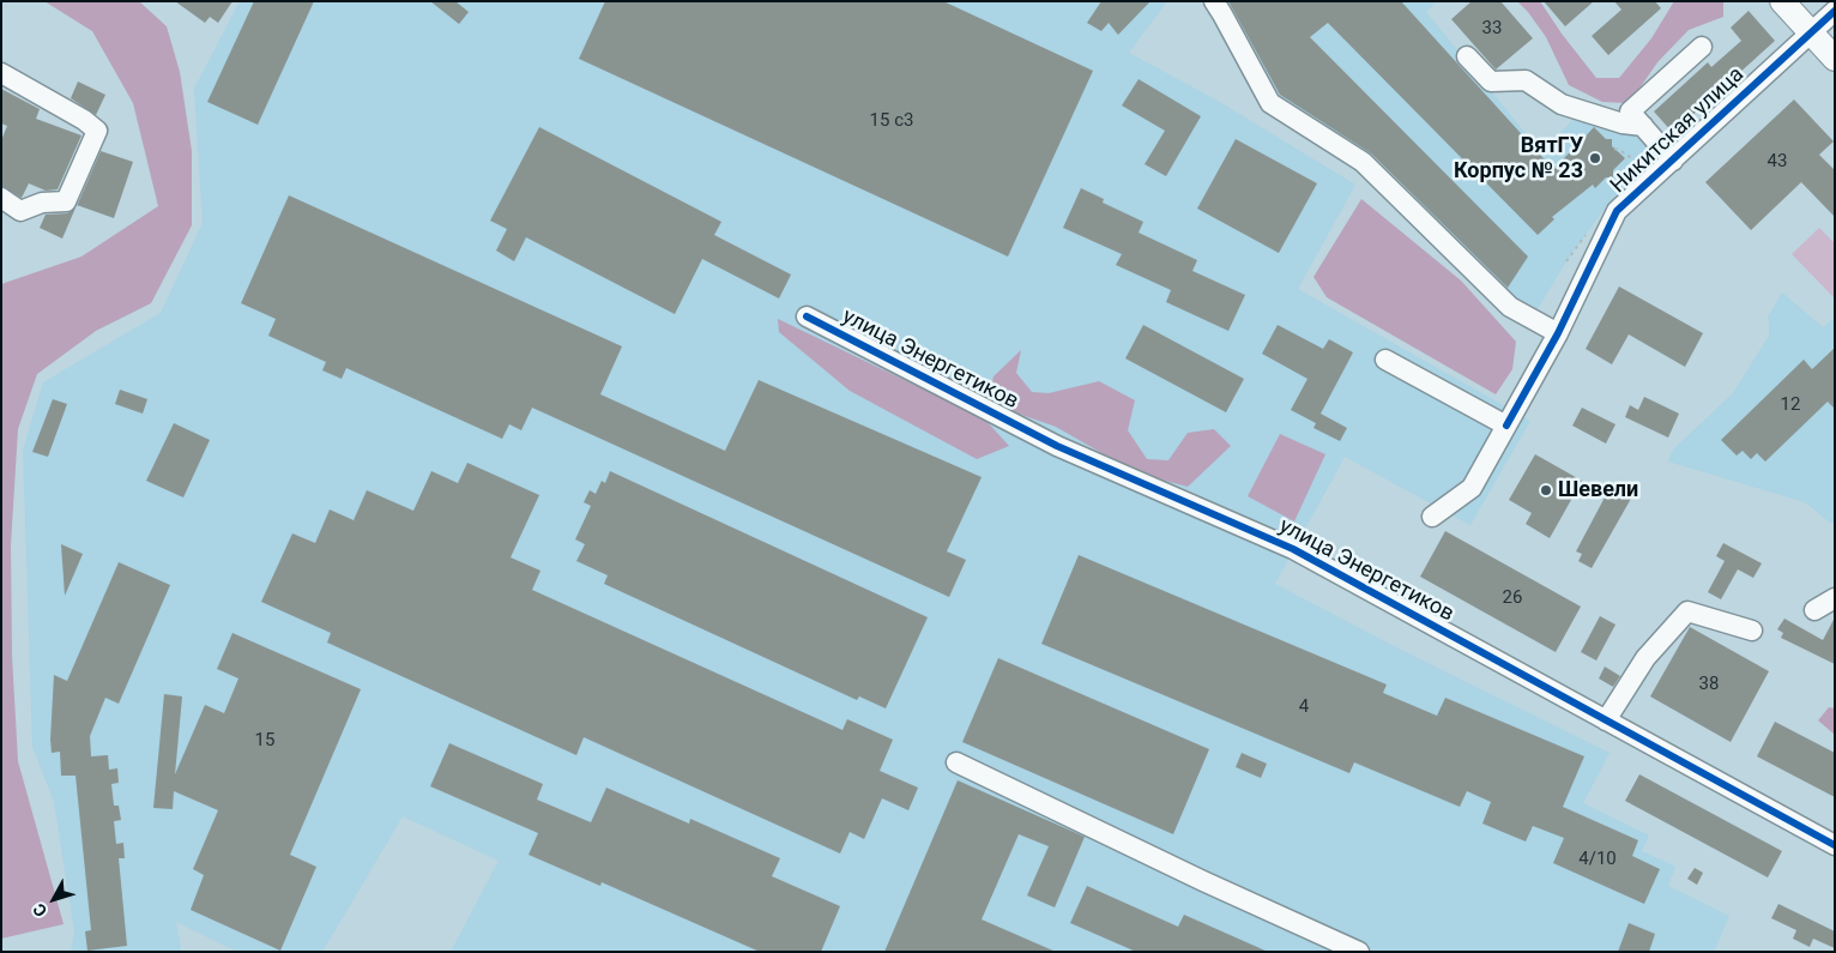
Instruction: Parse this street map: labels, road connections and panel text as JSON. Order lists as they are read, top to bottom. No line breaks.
{"streets":{"street":["Никитская улица","улица Энергетиков"]},"places":["ВятГУ Корпус № 23","Шевели"],"house_numbers":["33","15 с3","43","12","26","38","4","15","4/10"],"north":"bottom left"}
